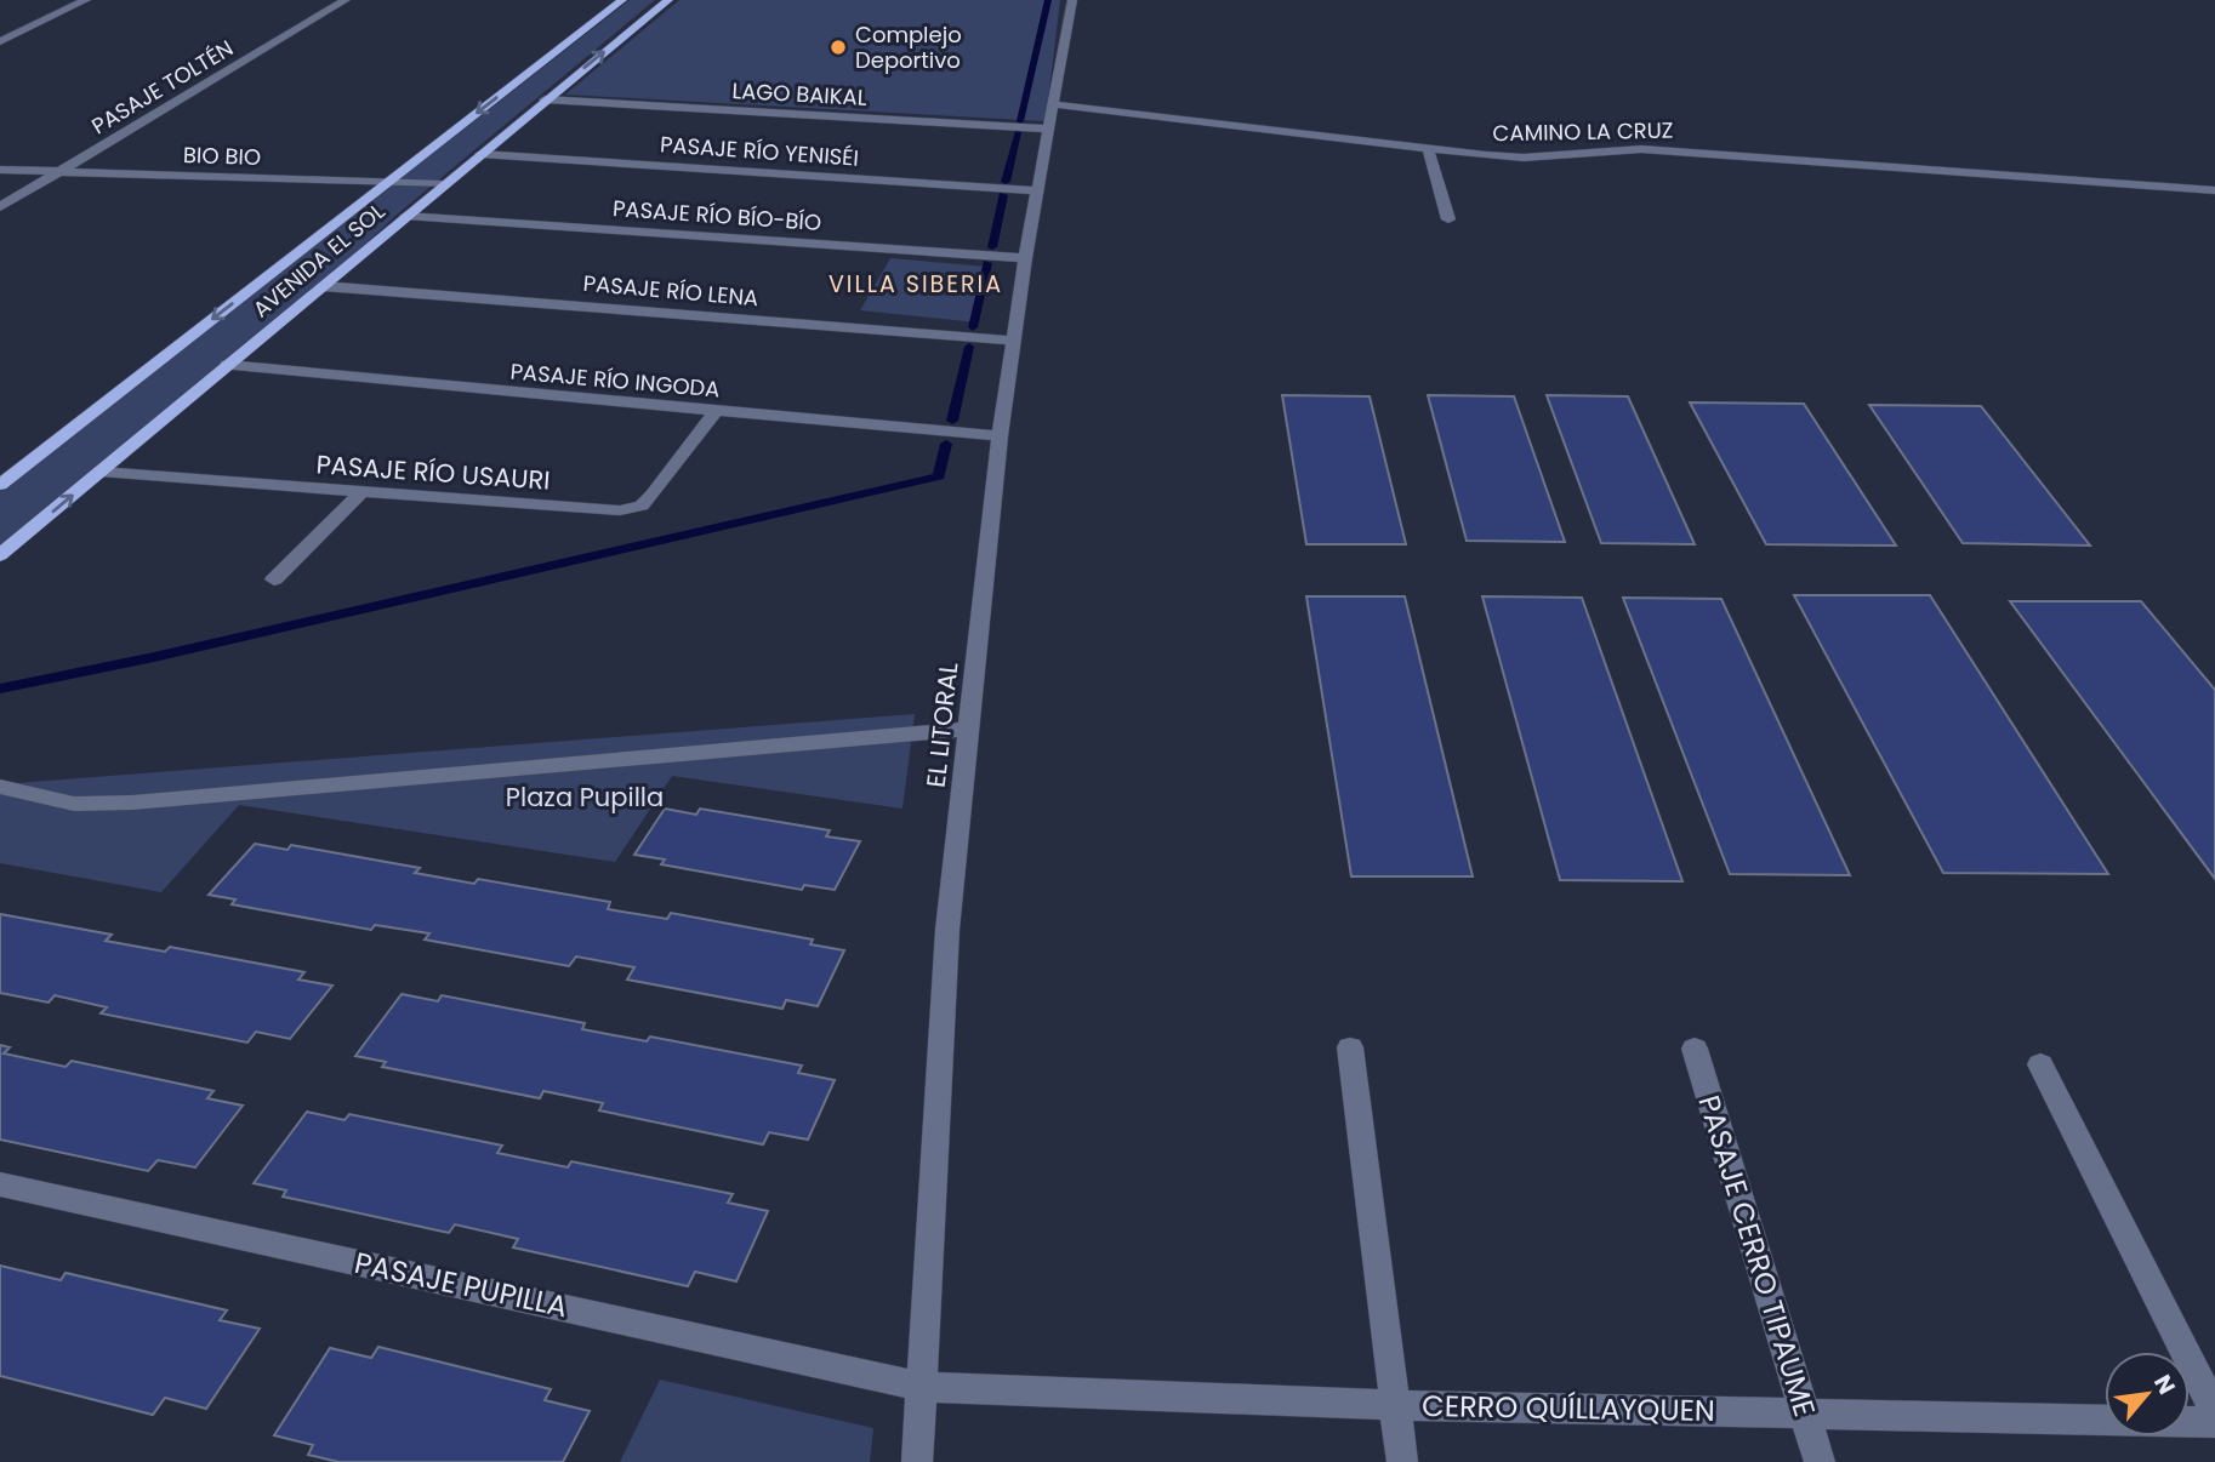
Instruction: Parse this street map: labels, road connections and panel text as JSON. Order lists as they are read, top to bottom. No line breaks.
{"streets":{"main road":["AVENIDA EL SOL"],"street":["PASAJE TOLTÉN","LAGO BAIKAL","CAMINO LA CRUZ","PASAJE RÍO YENISÉI","BIO BIO","PASAJE RÍO BÍO-BÍO","PASAJE RÍO LENA","PASAJE RÍO INGODA","PASAJE RÍO USAURI","EL LITORAL","PASAJE CERRO TIPAUME","PASAJE PUPILLA","CERRO QUÍLLAYQUEN"]},"crossings":[["PASAJE TOLTÉN","BIO BIO"],["LAGO BAIKAL","AVENIDA EL SOL"],["LAGO BAIKAL","EL LITORAL"],["CAMINO LA CRUZ","EL LITORAL"],["PASAJE RÍO YENISÉI","AVENIDA EL SOL"],["PASAJE RÍO YENISÉI","EL LITORAL"],["BIO BIO","AVENIDA EL SOL"],["PASAJE RÍO BÍO-BÍO","AVENIDA EL SOL"],["PASAJE RÍO BÍO-BÍO","EL LITORAL"],["AVENIDA EL SOL","PASAJE RÍO LENA"],["AVENIDA EL SOL","PASAJE RÍO INGODA"],["AVENIDA EL SOL","PASAJE RÍO USAURI"],["PASAJE RÍO LENA","EL LITORAL"],["PASAJE RÍO INGODA","PASAJE RÍO USAURI"],["PASAJE RÍO INGODA","EL LITORAL"],["EL LITORAL","PASAJE PUPILLA"],["EL LITORAL","CERRO QUÍLLAYQUEN"],["PASAJE CERRO TIPAUME","CERRO QUÍLLAYQUEN"],["PASAJE PUPILLA","CERRO QUÍLLAYQUEN"]],"districts":["VILLA SIBERIA"],"parks":["Plaza Pupilla"],"places":["Complejo Deportivo"],"north":"top right"}
